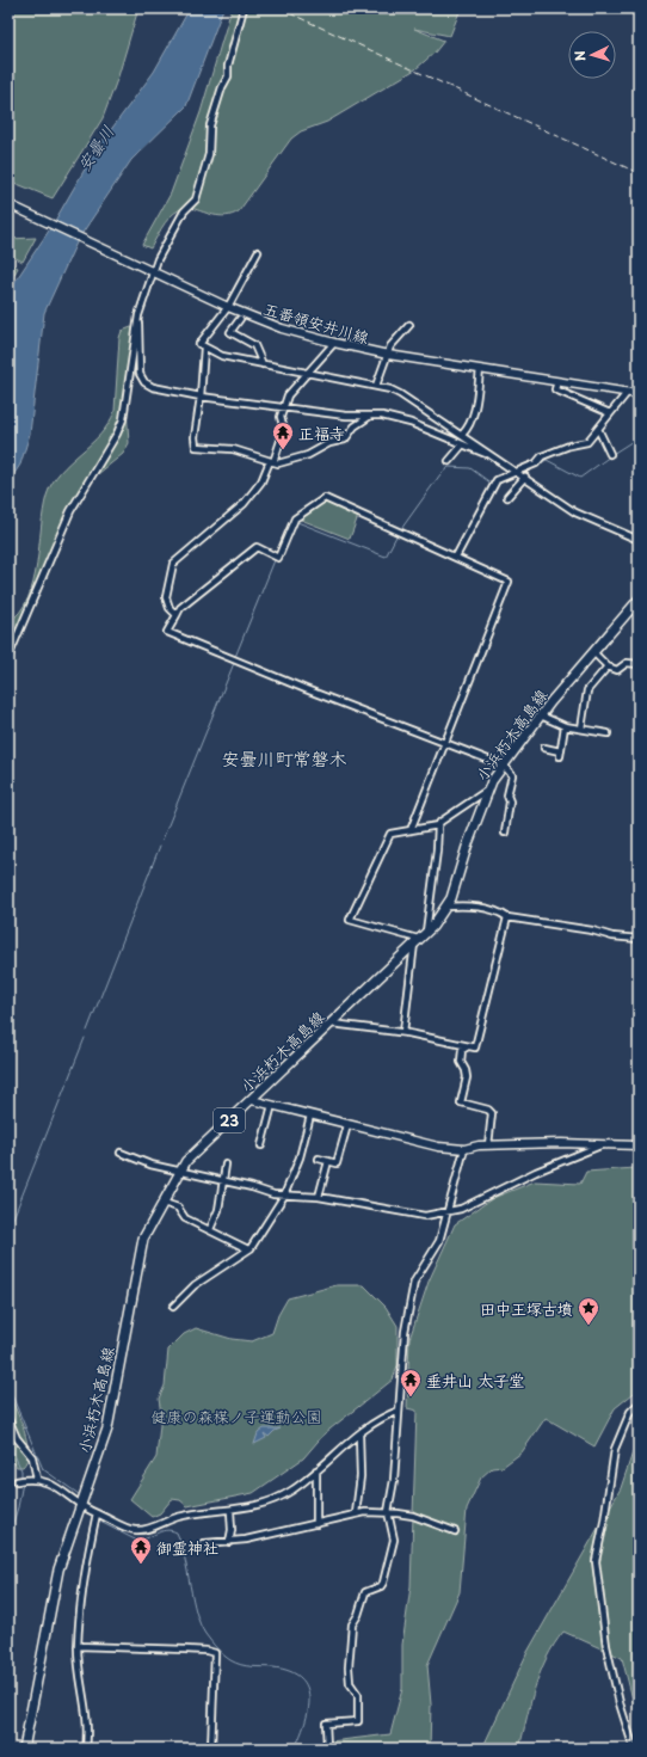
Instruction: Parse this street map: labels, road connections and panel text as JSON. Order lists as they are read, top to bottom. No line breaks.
{"streets":{"main road":["五番領安井川線","小浜朽木高島線","23"]},"districts":["安曇川町常磐木"],"water":["安曇川"],"parks":["健康の森楳ノ子運動公園"],"places":{"temple":["正福寺","垂井山 太子堂","御霊神社"],"place":["田中王塚古墳"]},"north":"left"}
